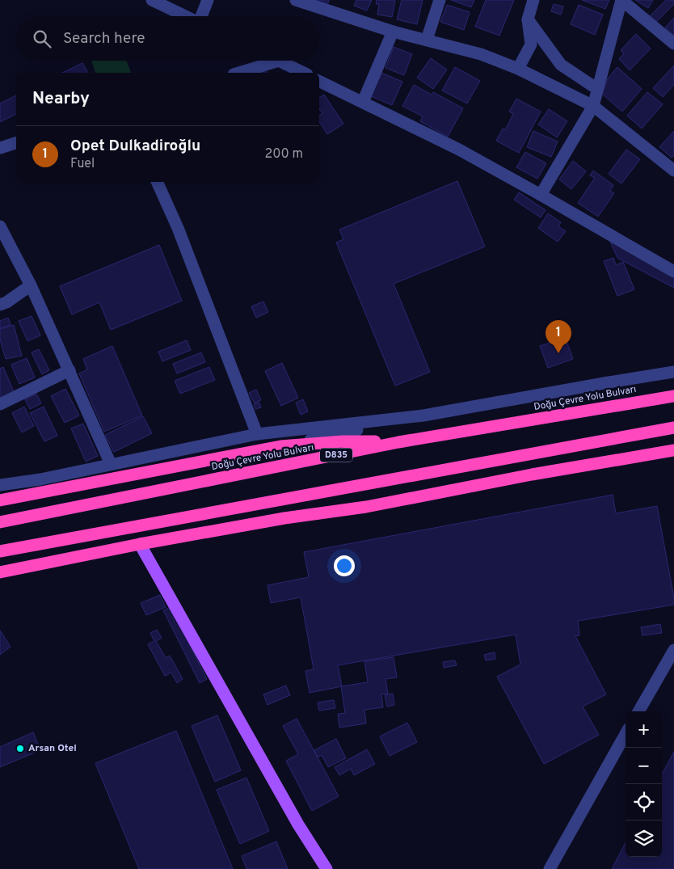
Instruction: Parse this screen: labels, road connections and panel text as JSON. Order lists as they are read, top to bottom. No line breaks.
{"streets":{"highway":["Doğu Çevre Yolu Bulvarı","D835"]},"places":["Arsan Otel"],"page":{"search":"Search here","heading":"Nearby","list":[{"mark":"1","name":"Opet Dulkadiroğlu","note":"Fuel","value":"200 m"}],"pins":"1","map_buttons":["+","−"]}}
